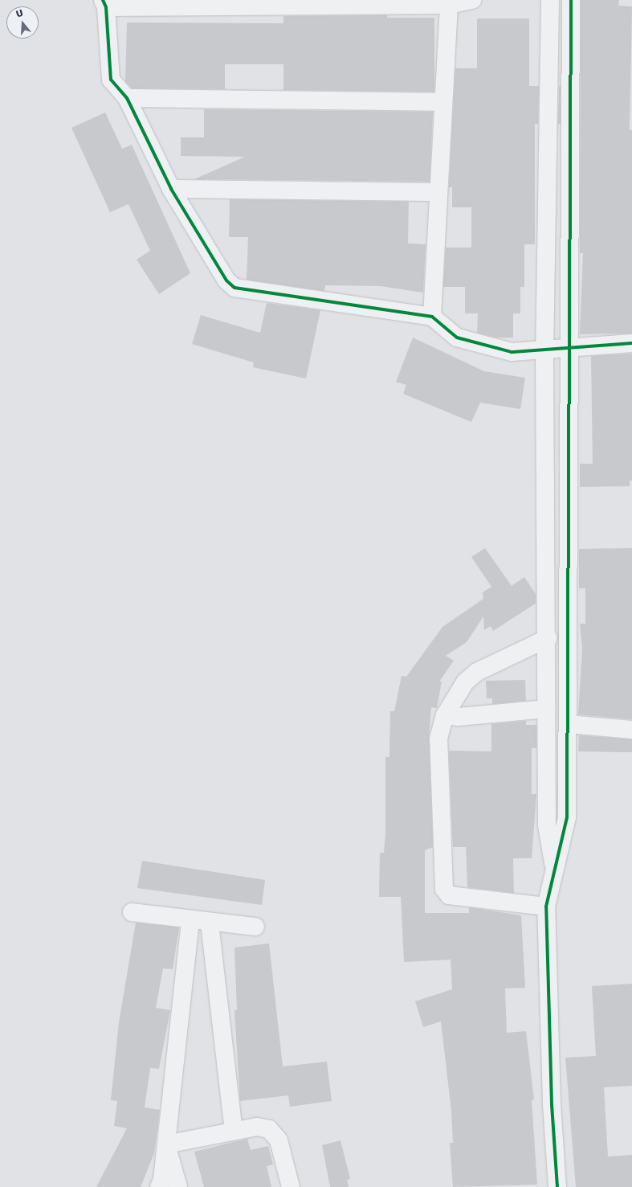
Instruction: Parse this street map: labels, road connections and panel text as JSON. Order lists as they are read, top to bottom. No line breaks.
{"north":"top"}
